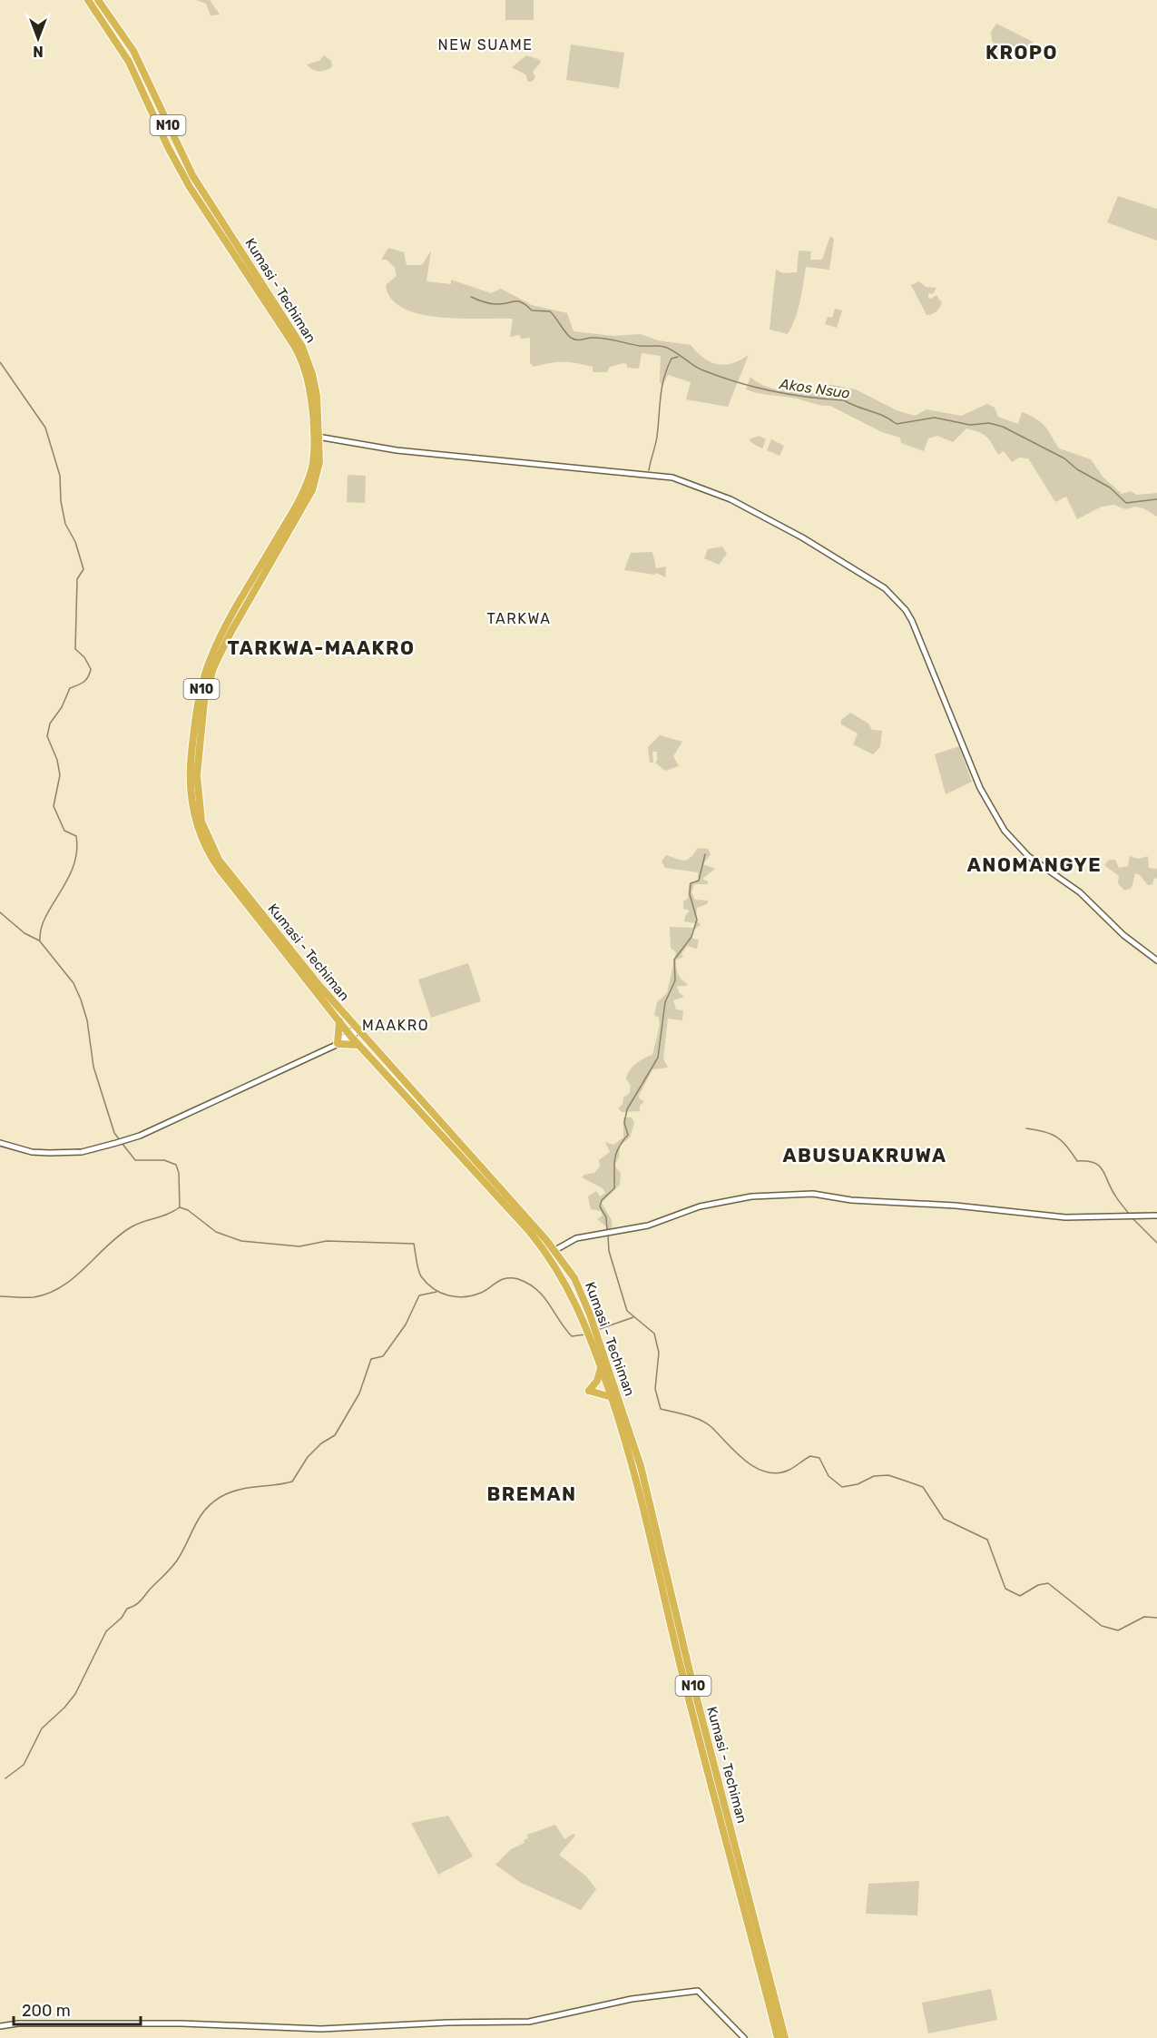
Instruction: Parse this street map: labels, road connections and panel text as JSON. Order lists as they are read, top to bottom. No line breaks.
{"streets":{"highway":["N10","Kumasi - Techiman"]},"crossings":[["N10","Kumasi - Techiman"]],"districts":["NEW SUAME","KROPO","TARKWA","TARKWA-MAAKRO","ANOMANGYE","MAAKRO","ABUSUAKRUWA","BREMAN"],"water":["Akos Nsuo"],"scale_bar":"200 m","north":"bottom"}
